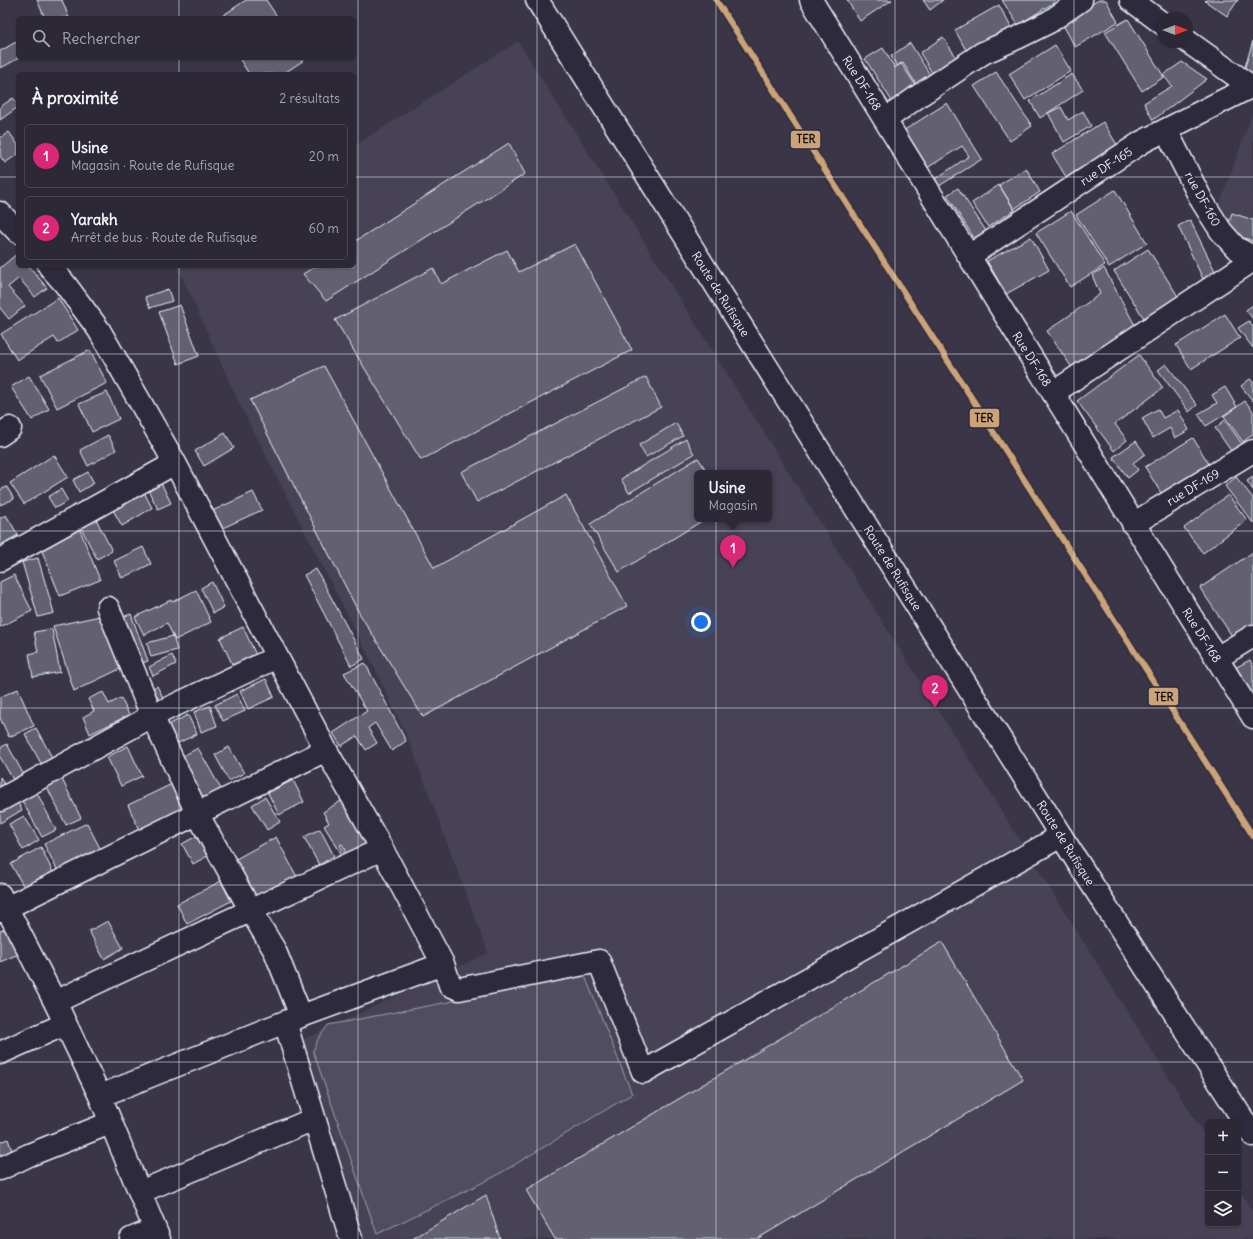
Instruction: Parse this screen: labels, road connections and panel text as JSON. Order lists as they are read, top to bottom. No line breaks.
{"streets":{"street":["Rue DF-168","rue DF-165","rue DF-160","Route de Rufisque","rue DF-169"]},"crossings":[["Rue DF-168","rue DF-165"],["Rue DF-168","rue DF-169"],["rue DF-165","rue DF-160"]],"lines":["transit line TER"],"north":"right","page":{"search":"Rechercher","heading":["À proximité","2 résultats"],"list":[{"mark":"1","name":"Usine","note":"Magasin · Route de Rufisque","value":"20 m"},{"mark":"2","name":"Yarakh","note":"Arrêt de bus · Route de Rufisque","value":"60 m"}],"popup":["Usine","Magasin"],"pins":["1","2"],"map_buttons":["+","−"]}}
